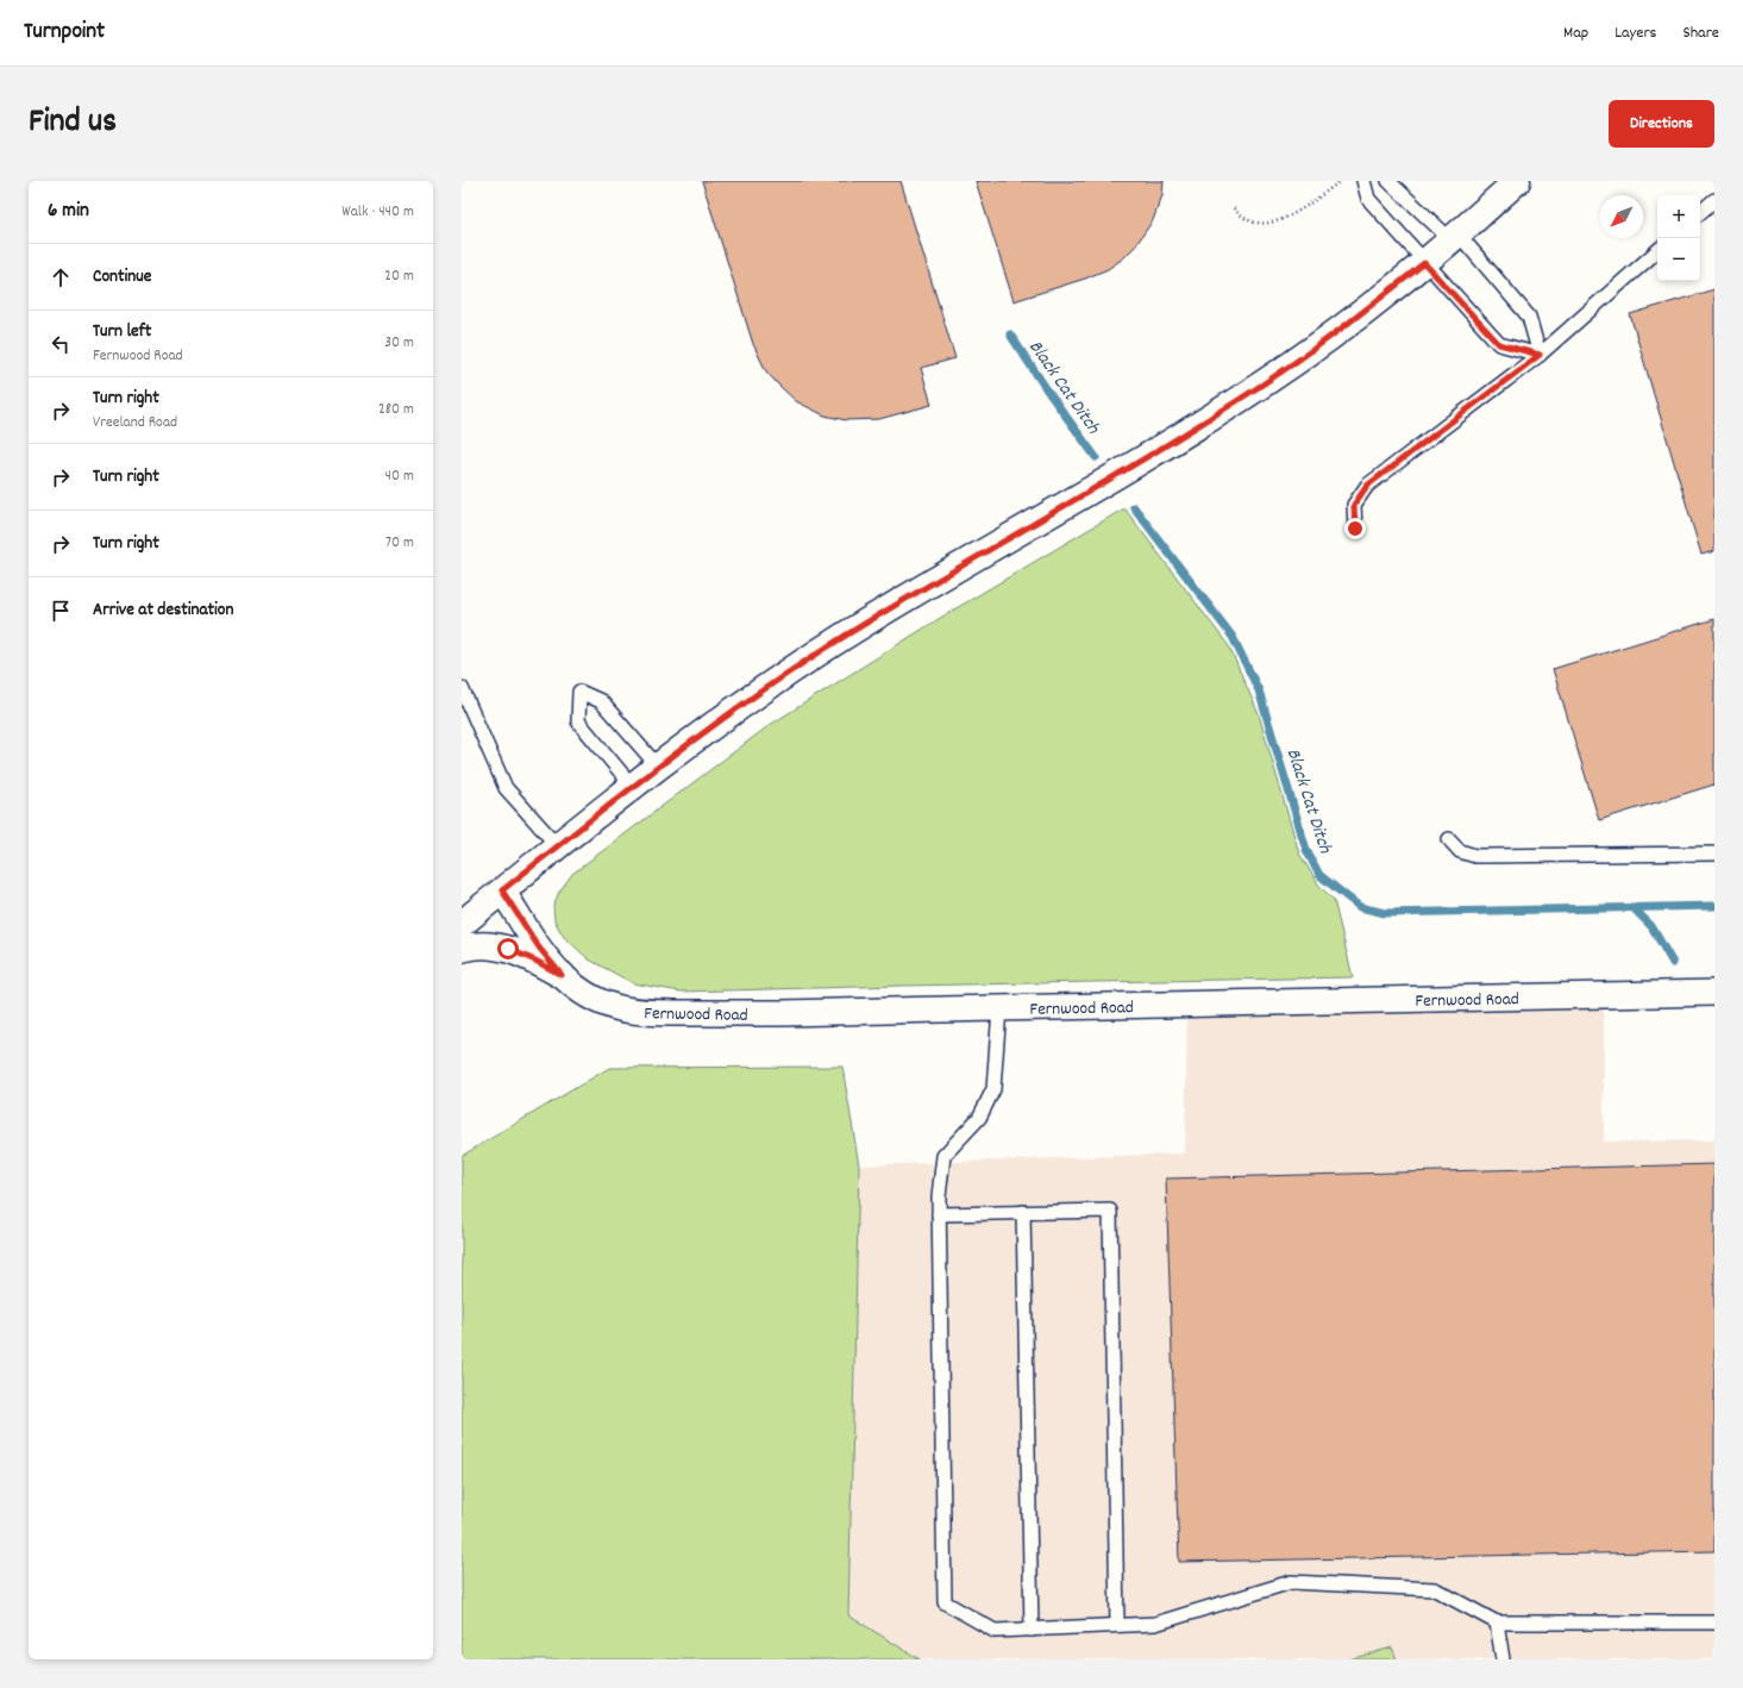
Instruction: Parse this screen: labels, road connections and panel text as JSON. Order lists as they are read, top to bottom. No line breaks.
{"streets":{"street":["Fernwood Road"]},"water":["Black Cat Ditch"],"north":"bottom left","page":{"header":"Turnpoint","nav":["Map","Layers","Share"],"title":"Find us","buttons":"Directions","heading":["6 min","Walk · 440 m"],"map_buttons":["+","−"],"list":[["Continue","20 m"],["Turn left","Fernwood Road","30 m"],["Turn right","Vreeland Road","280 m"],["Turn right","40 m"],["Turn right","70 m"],"Arrive at destination"]}}
